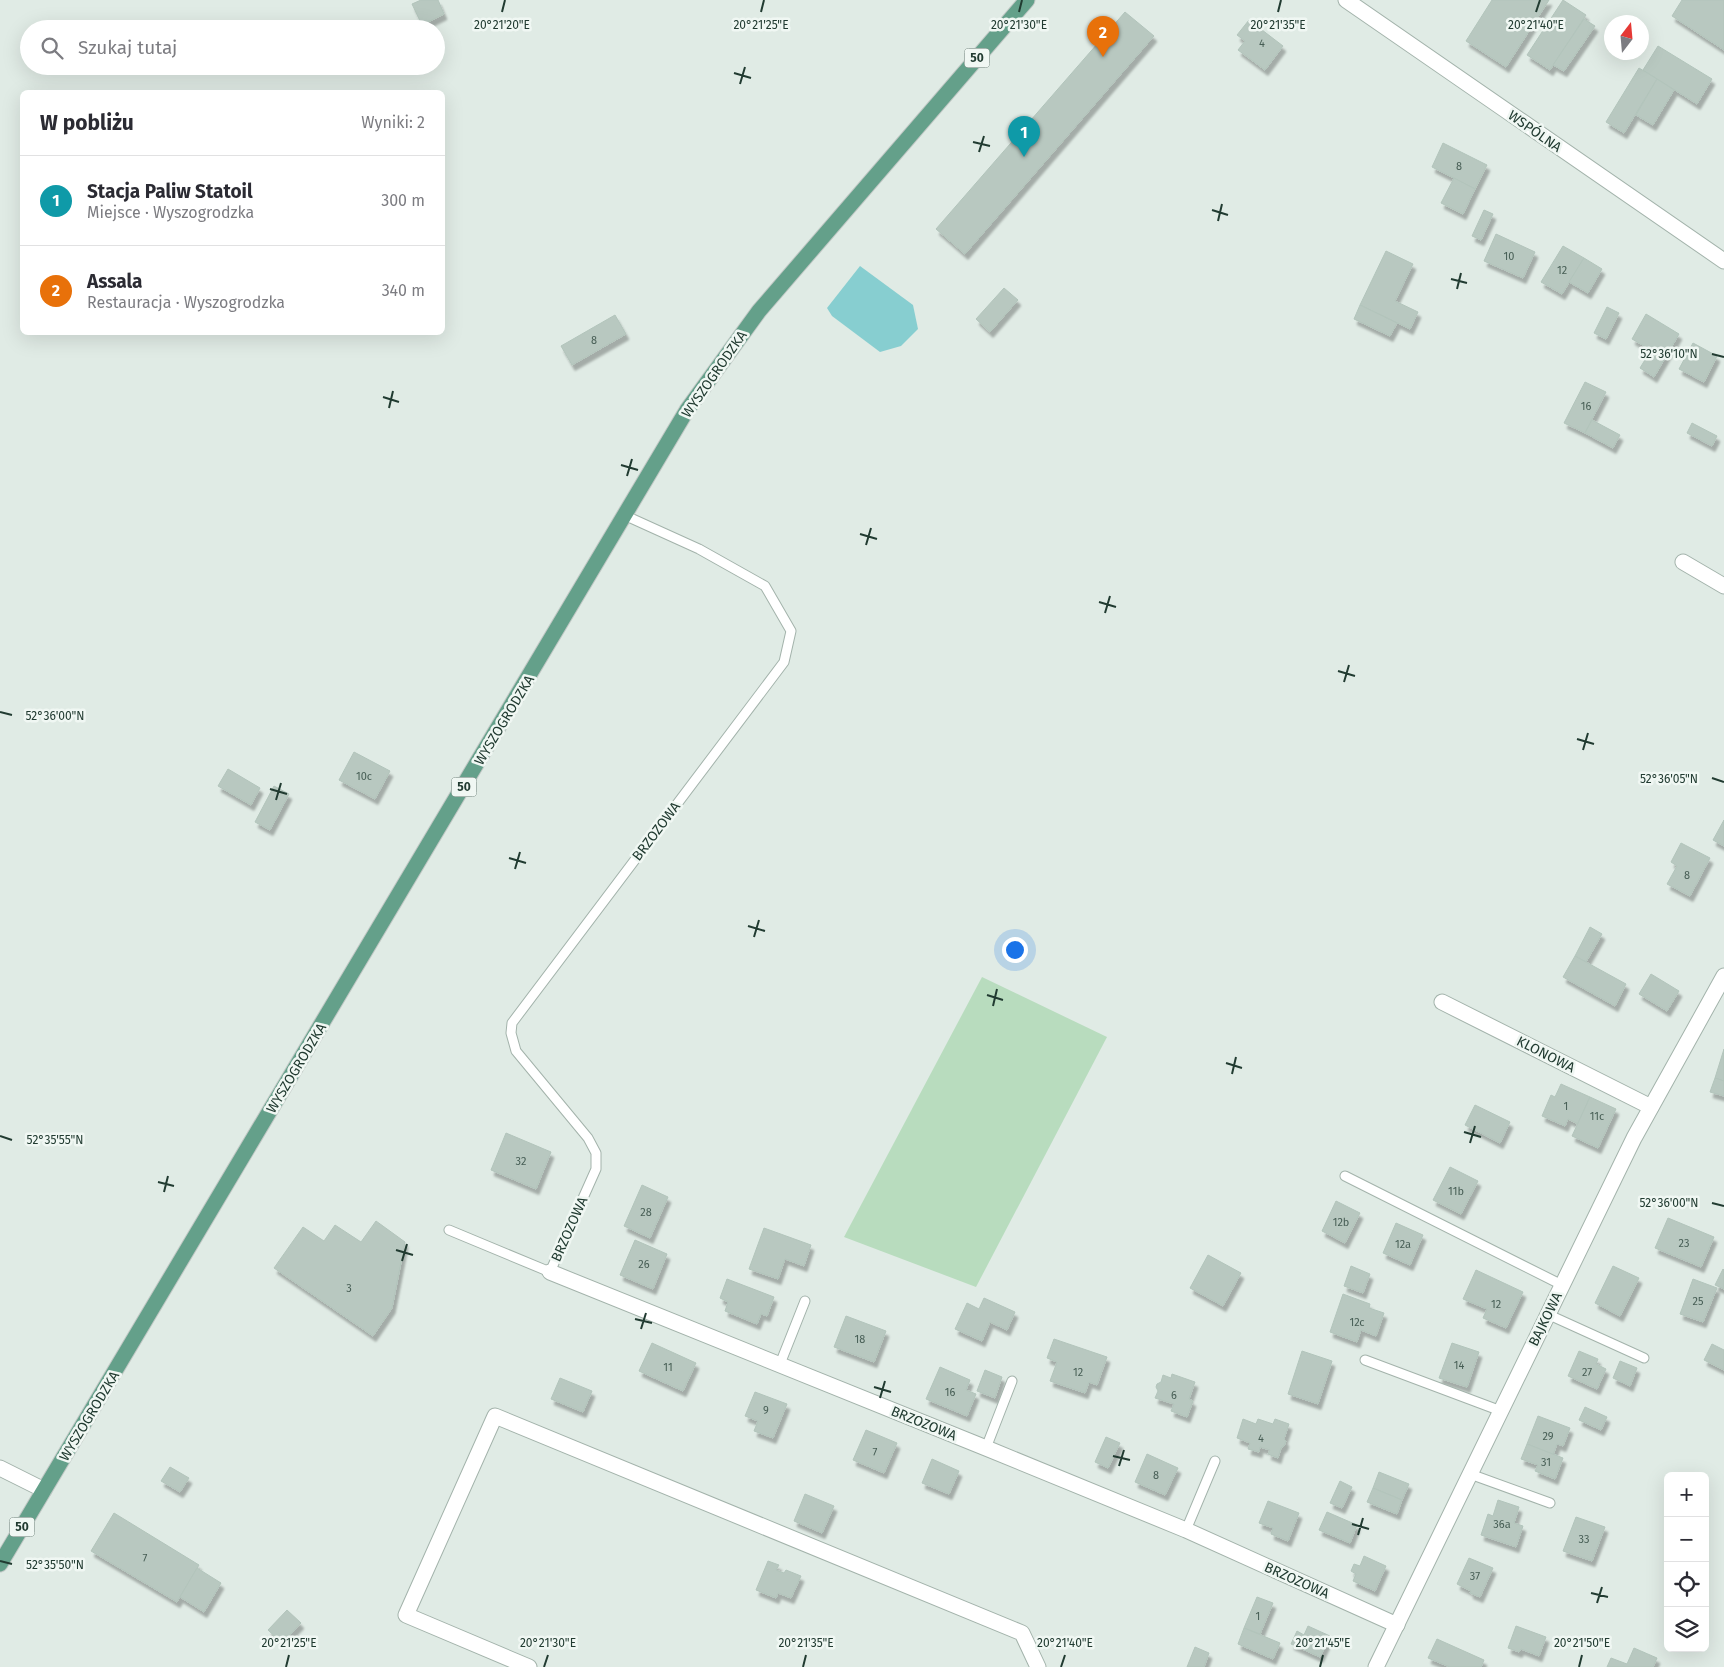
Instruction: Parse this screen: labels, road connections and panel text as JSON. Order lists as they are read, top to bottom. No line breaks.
{"streets":{"main road":["50","WYSZOGRODZKA"],"street":["WSPÓLNA","BRZOZOWA","KLONOWA","BAJKOWA"]},"crossings":[["WYSZOGRODZKA","BRZOZOWA"],["BRZOZOWA","BAJKOWA"],["KLONOWA","BAJKOWA"]],"house_numbers":["4","8","10","12","8","16","10c","8","1","11c","32","11b","28","12b","23","12a","26","3","25","12","12c","18","14","11","12","27","16","6","9","29","4","7","31","8","36a","33","7","37","1"],"north":"top","page":{"pins":["2","1"],"search":"Szukaj tutaj","heading":["W pobliżu","Wyniki: 2"],"list":[{"mark":"1","name":"Stacja Paliw Statoil","note":"Miejsce · Wyszogrodzka","value":"300 m"},{"mark":"2","name":"Assala","note":"Restauracja · Wyszogrodzka","value":"340 m"}],"map_buttons":["+","−"]},"coordinates":["20°21'20\"E","20°21'25\"E","20°21'30\"E","20°21'35\"E","20°21'40\"E","52°36'10\"N","52°36'00\"N","52°36'05\"N","52°35'55\"N","52°35'50\"N","20°21'45\"E","20°21'50\"E"]}
